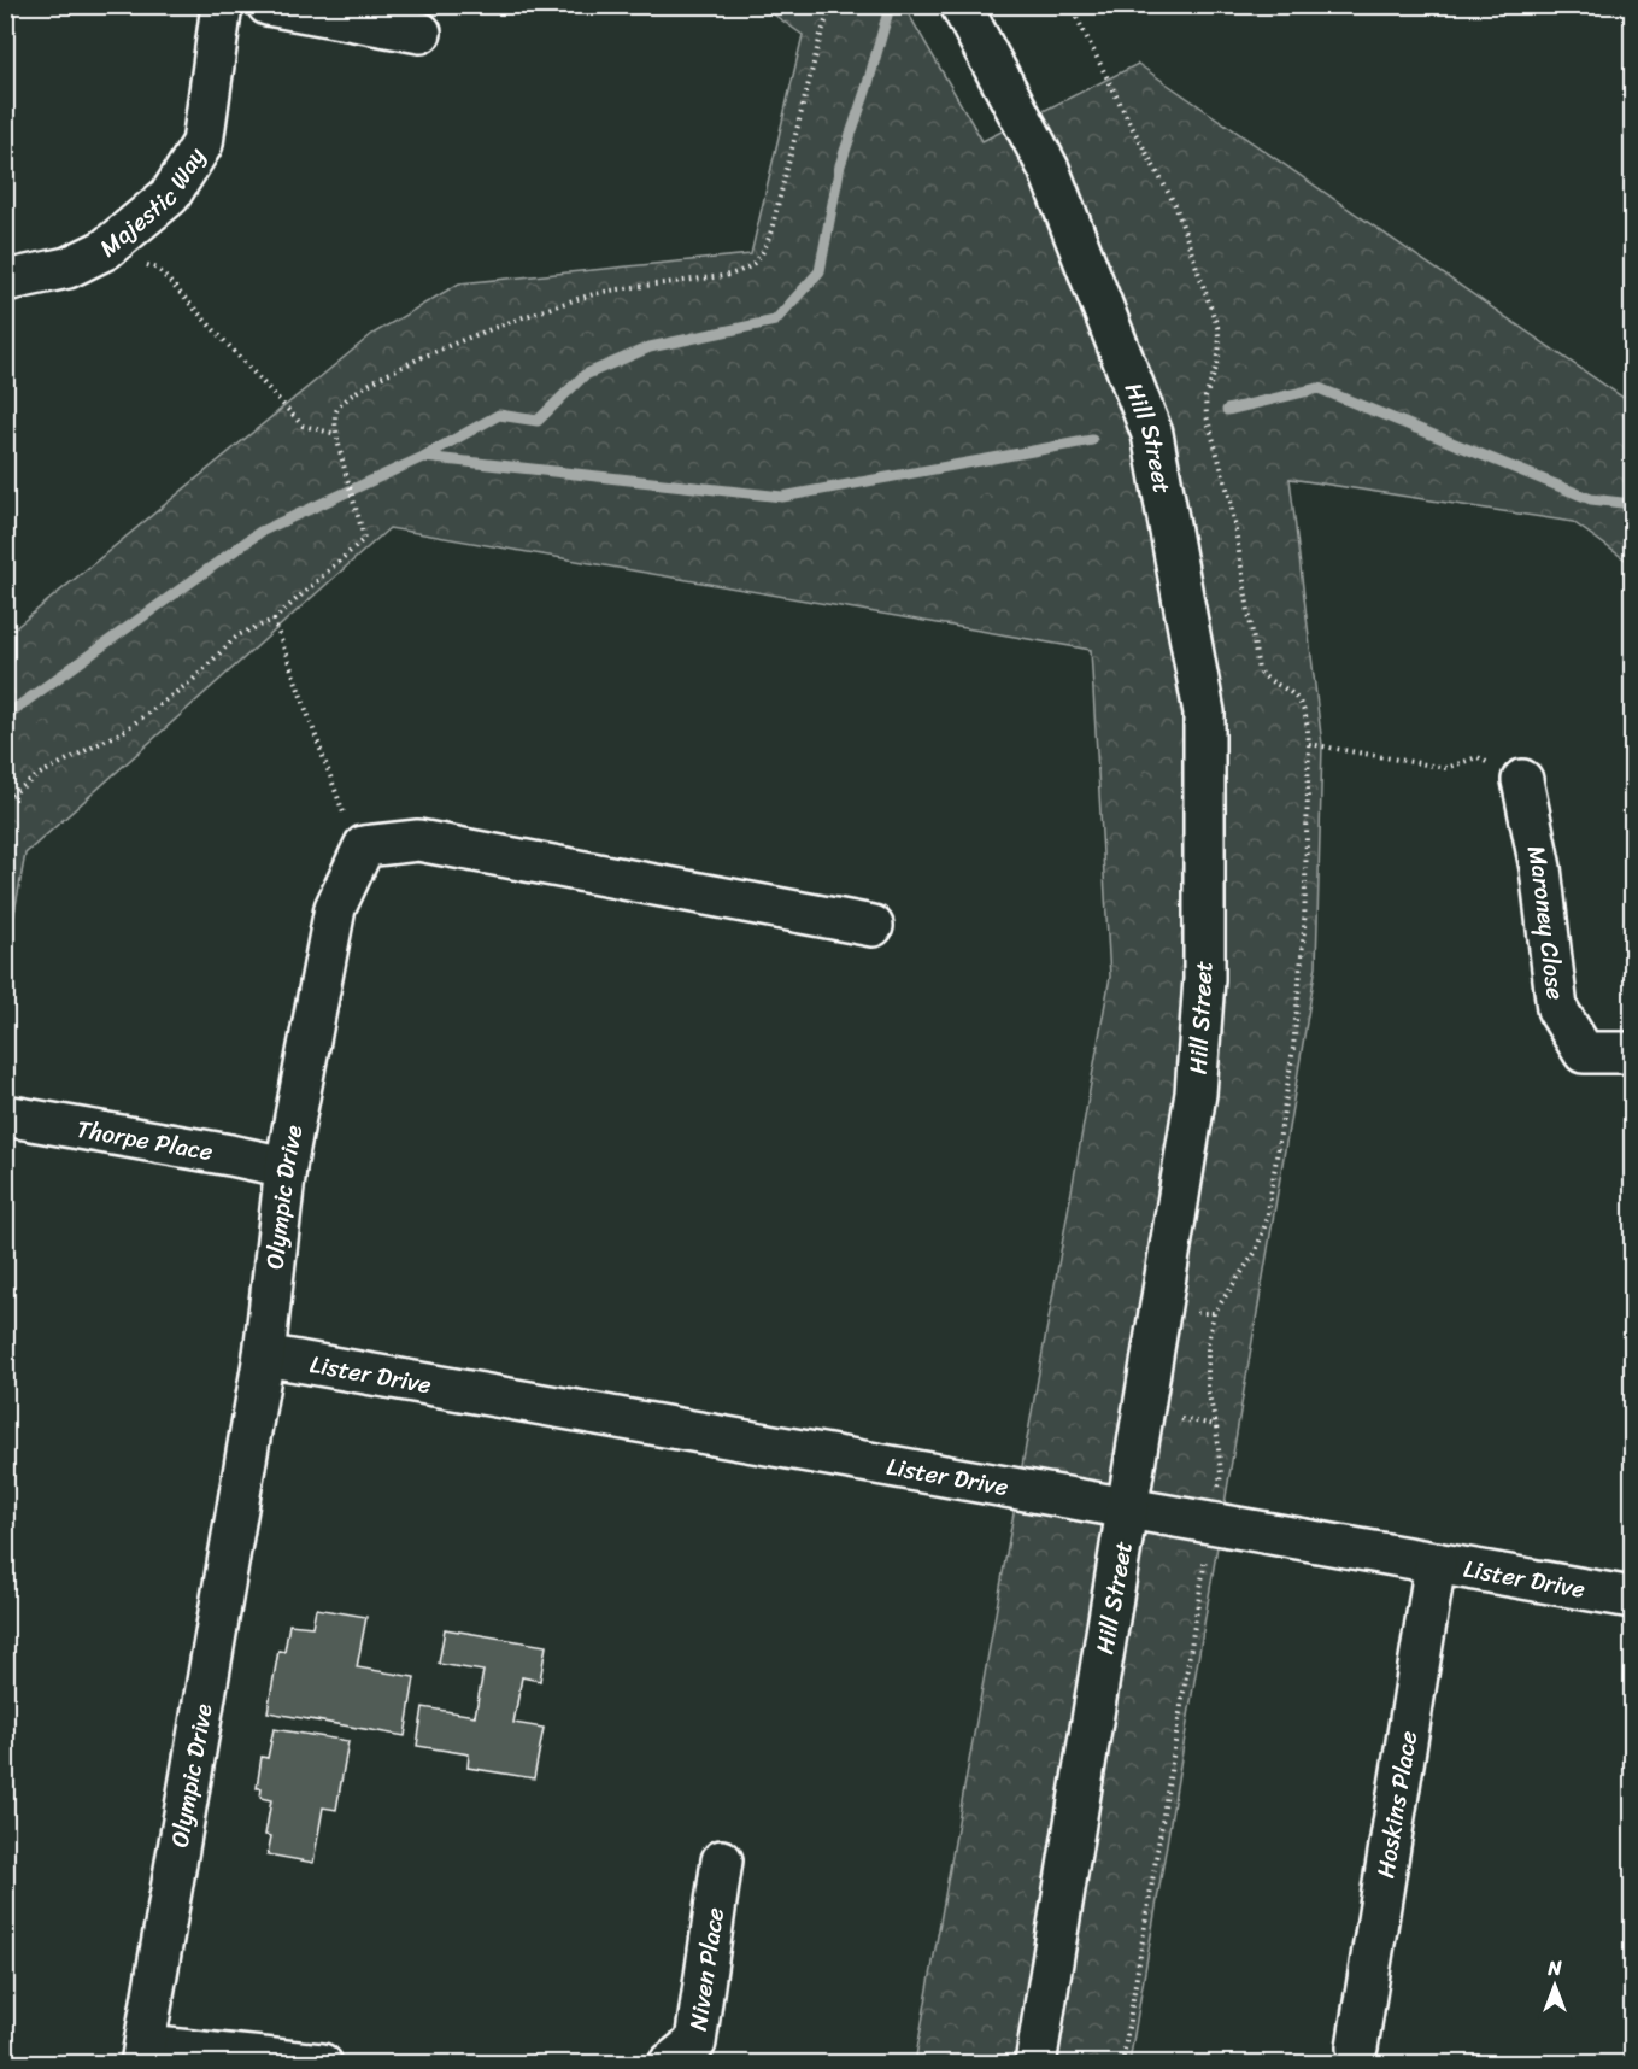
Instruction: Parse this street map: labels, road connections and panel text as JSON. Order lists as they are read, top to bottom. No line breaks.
{"streets":{"street":["Majestic Way","Hill Street","Maroney Close","Thorpe Place","Olympic Drive","Lister Drive","Hoskins Place","Niven Place"]},"crossings":[["Hill Street","Lister Drive"],["Thorpe Place","Olympic Drive"],["Olympic Drive","Lister Drive"],["Lister Drive","Hoskins Place"]],"north":"top"}
